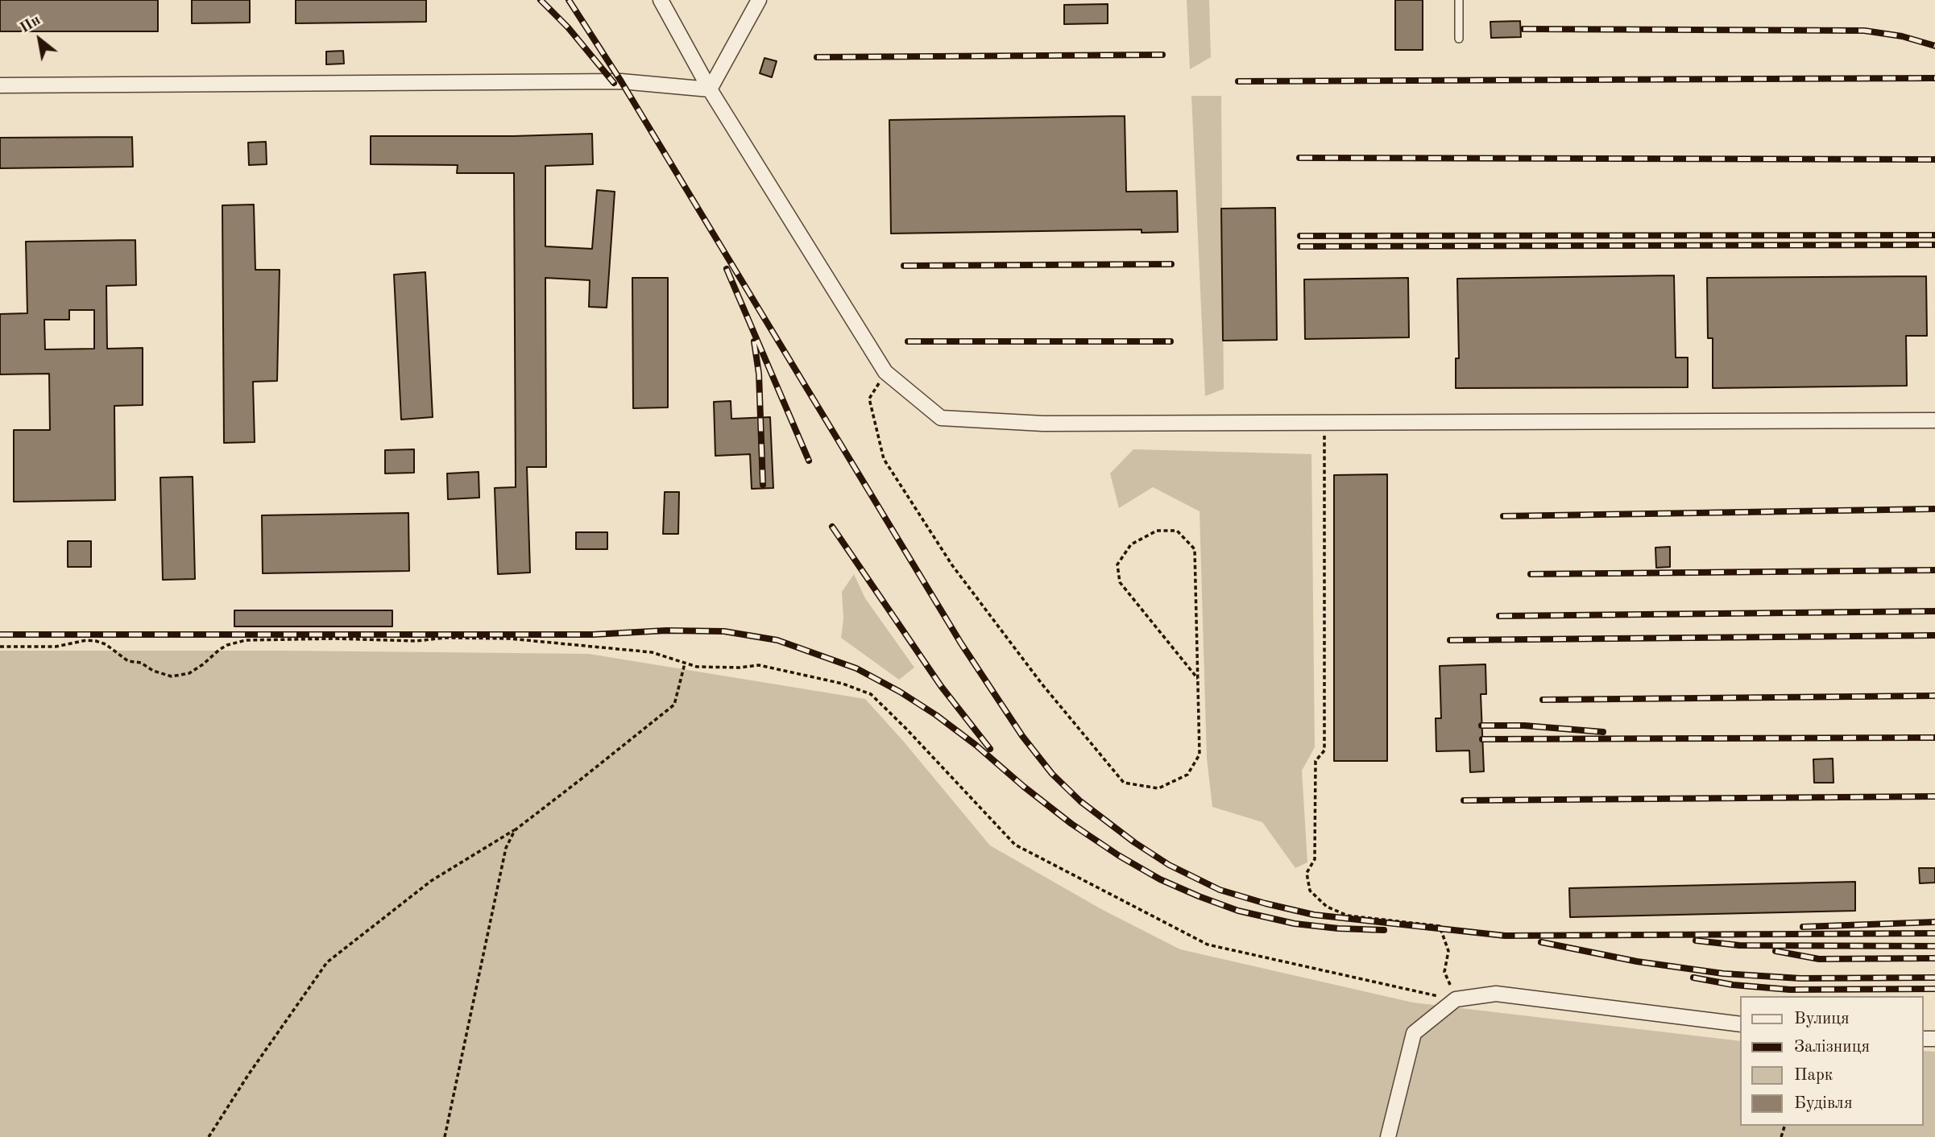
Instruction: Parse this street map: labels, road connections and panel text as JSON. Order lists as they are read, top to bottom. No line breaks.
{"legend":["Вулиця","Залізниця","Парк","Будівля"],"north":"top left"}
